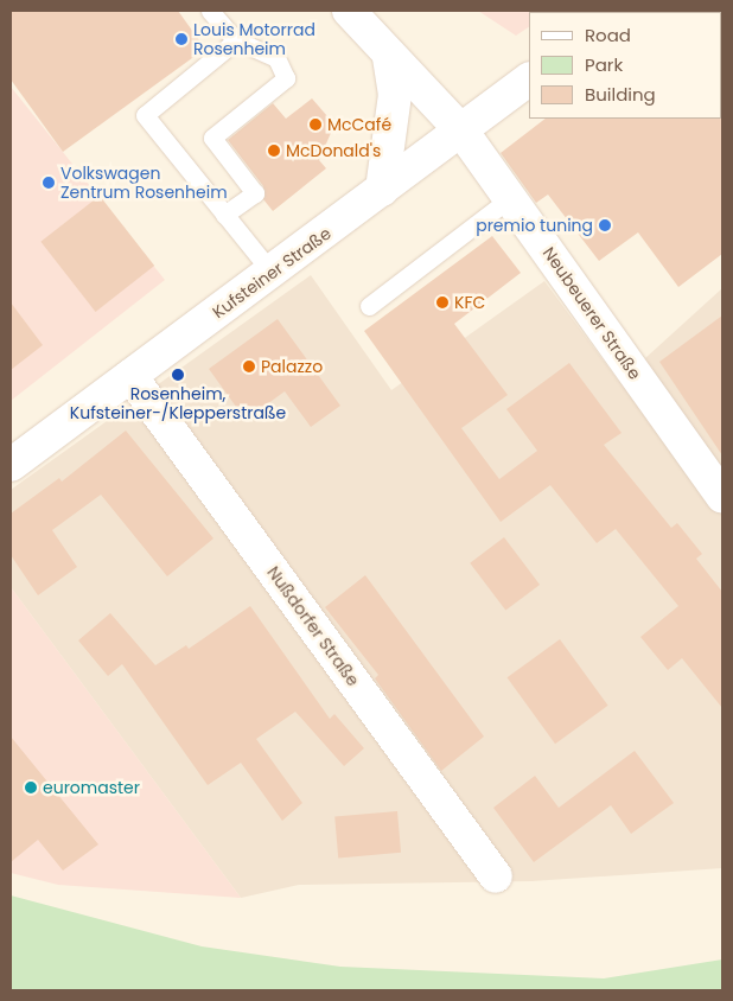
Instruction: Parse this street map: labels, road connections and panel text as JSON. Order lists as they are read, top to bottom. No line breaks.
{"streets":{"street":["Kufsteiner Straße","Neubeuerer Straße","Nußdorfer Straße"]},"crossings":[["Kufsteiner Straße","Neubeuerer Straße"],["Kufsteiner Straße","Nußdorfer Straße"]],"places":["Louis Motorrad Rosenheim","McCafé","McDonald's","Volkswagen Zentrum Rosenheim","premio tuning","KFC","Palazzo","Rosenheim, Kufsteiner-/Klepperstraße","euromaster"],"legend":["Road","Park","Building"]}
